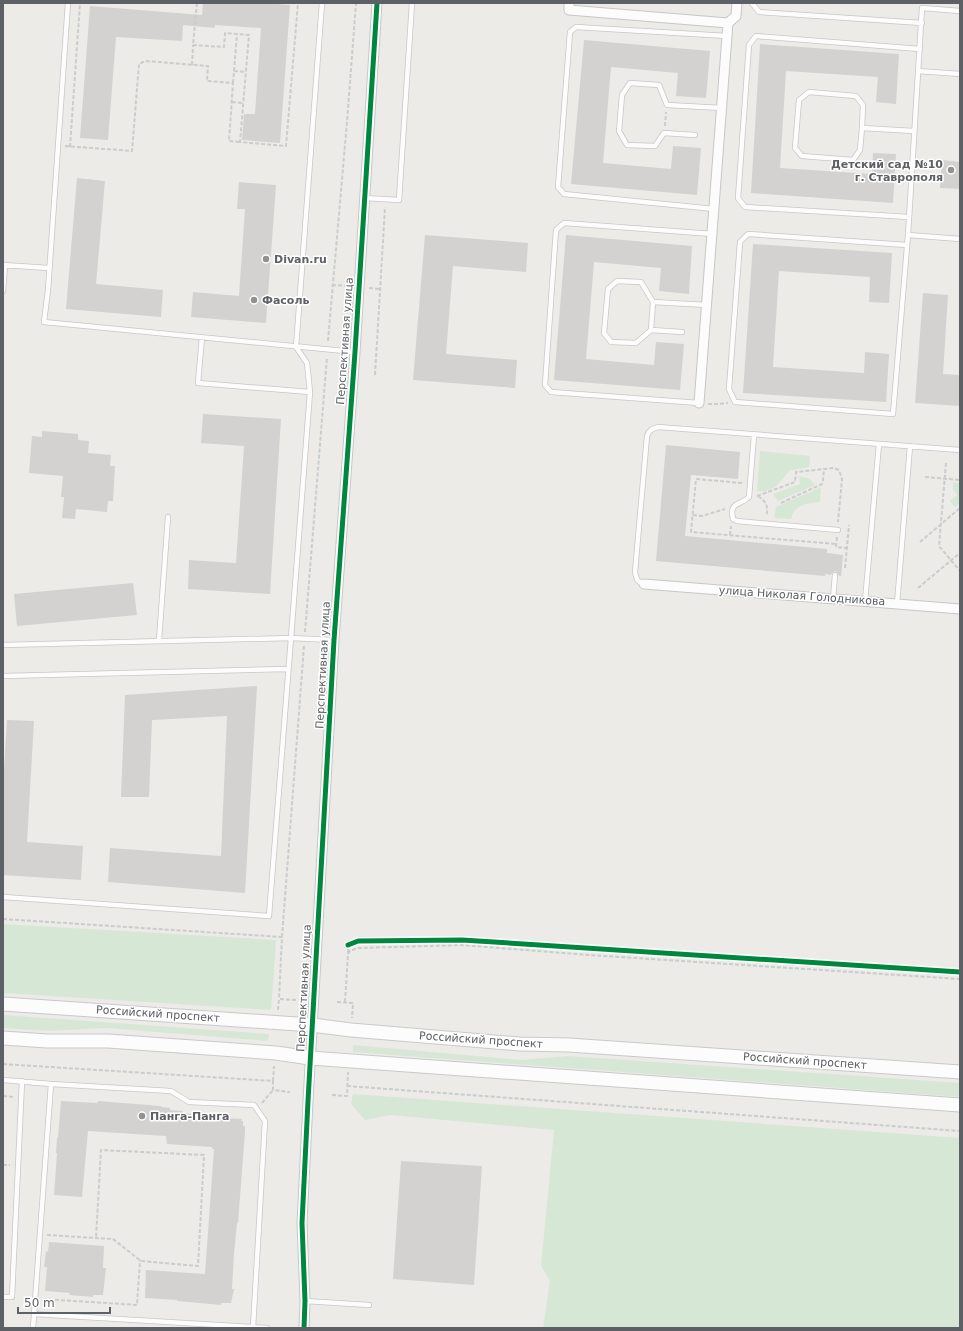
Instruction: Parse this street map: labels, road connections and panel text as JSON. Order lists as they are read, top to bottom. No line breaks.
{"streets":{"main road":["Российский проспект"],"street":["Перспективная улица","улица Николая Голодникова"]},"crossings":[["Перспективная улица","Российский проспект"]],"places":["Детский сад №10 г. Ставрополя","Divan.ru","Фасоль","Панга-Панга"],"scale_bar":"50 m"}
